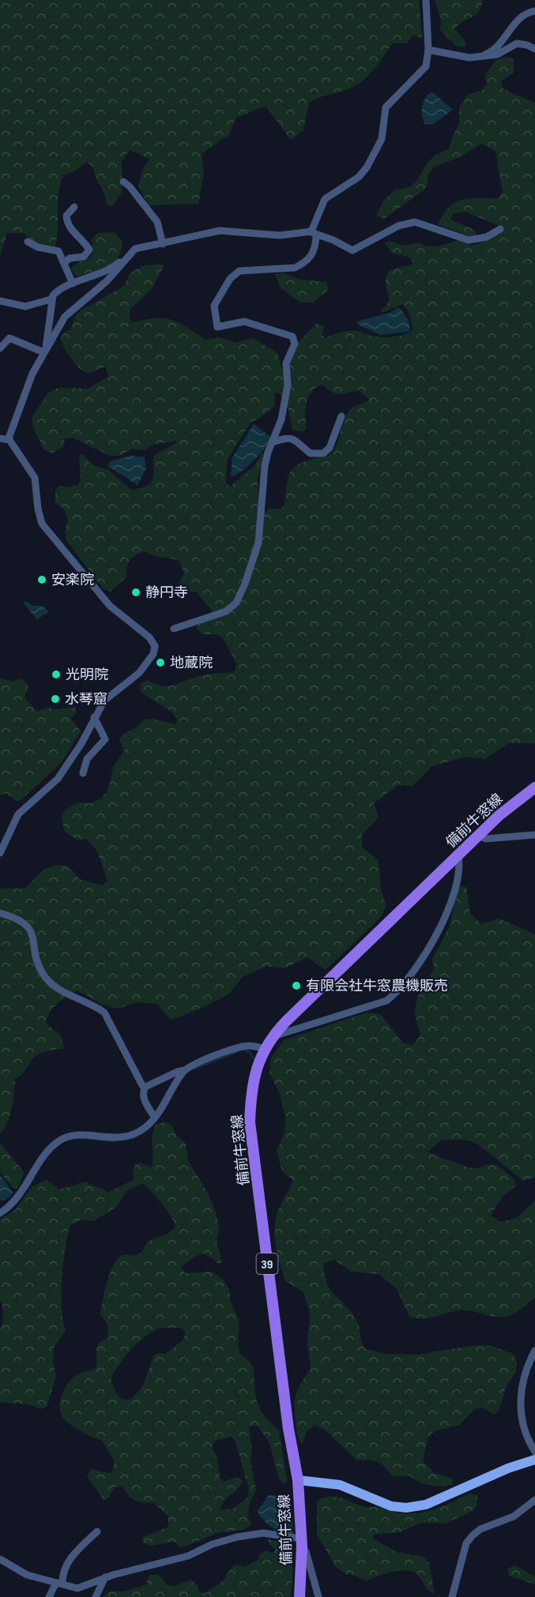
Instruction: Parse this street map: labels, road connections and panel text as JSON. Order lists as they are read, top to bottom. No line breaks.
{"streets":{"main road":["備前牛窓線","39"]},"places":["安楽院","静円寺","地蔵院","光明院","水琴窟","有限会社牛窓農機販売"]}
